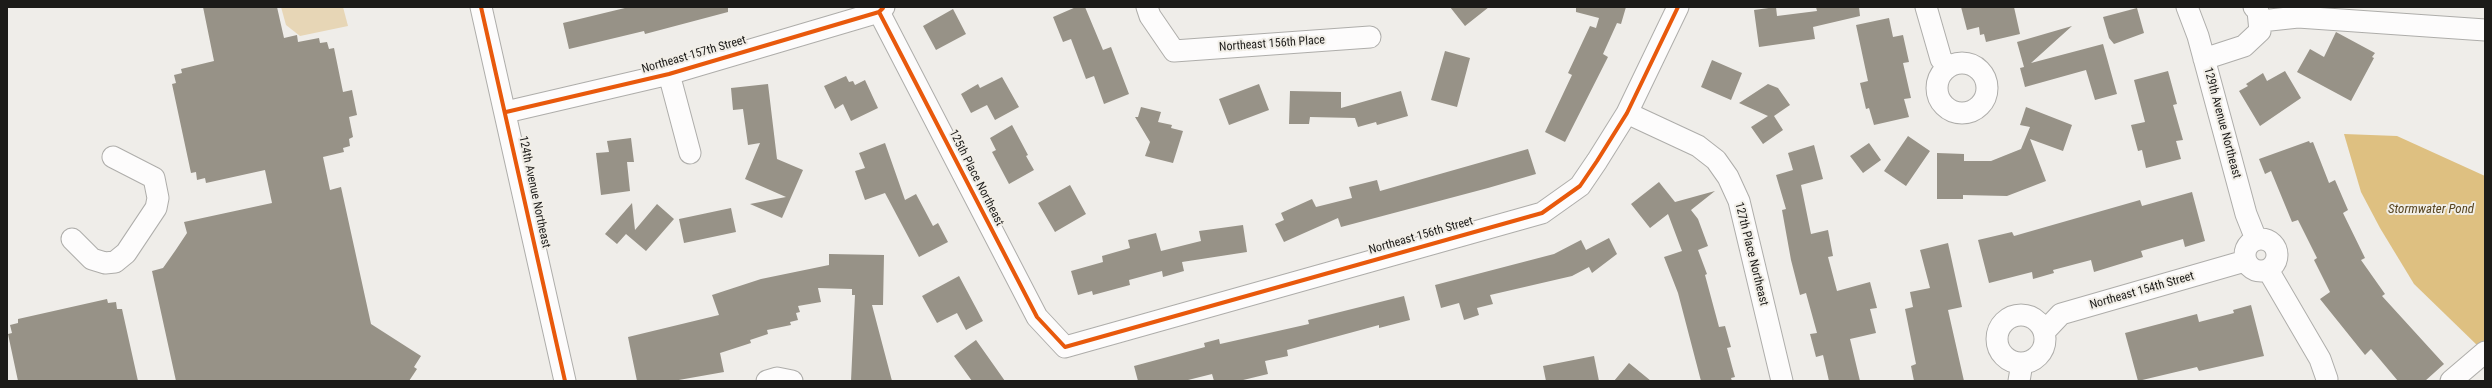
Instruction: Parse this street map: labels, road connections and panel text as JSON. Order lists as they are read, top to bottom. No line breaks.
{"streets":{"street":["Northeast 156th Place","Northeast 157th Street","129th Avenue Northeast","125th Place Northeast","124th Avenue Northeast","Northeast 156th Street","127th Place Northeast","Northeast 154th Street"]},"crossings":[["Northeast 157th Street","125th Place Northeast"],["Northeast 157th Street","124th Avenue Northeast"],["129th Avenue Northeast","Northeast 154th Street"],["125th Place Northeast","Northeast 156th Street"],["Northeast 156th Street","127th Place Northeast"]],"water":["Stormwater Pond"]}
